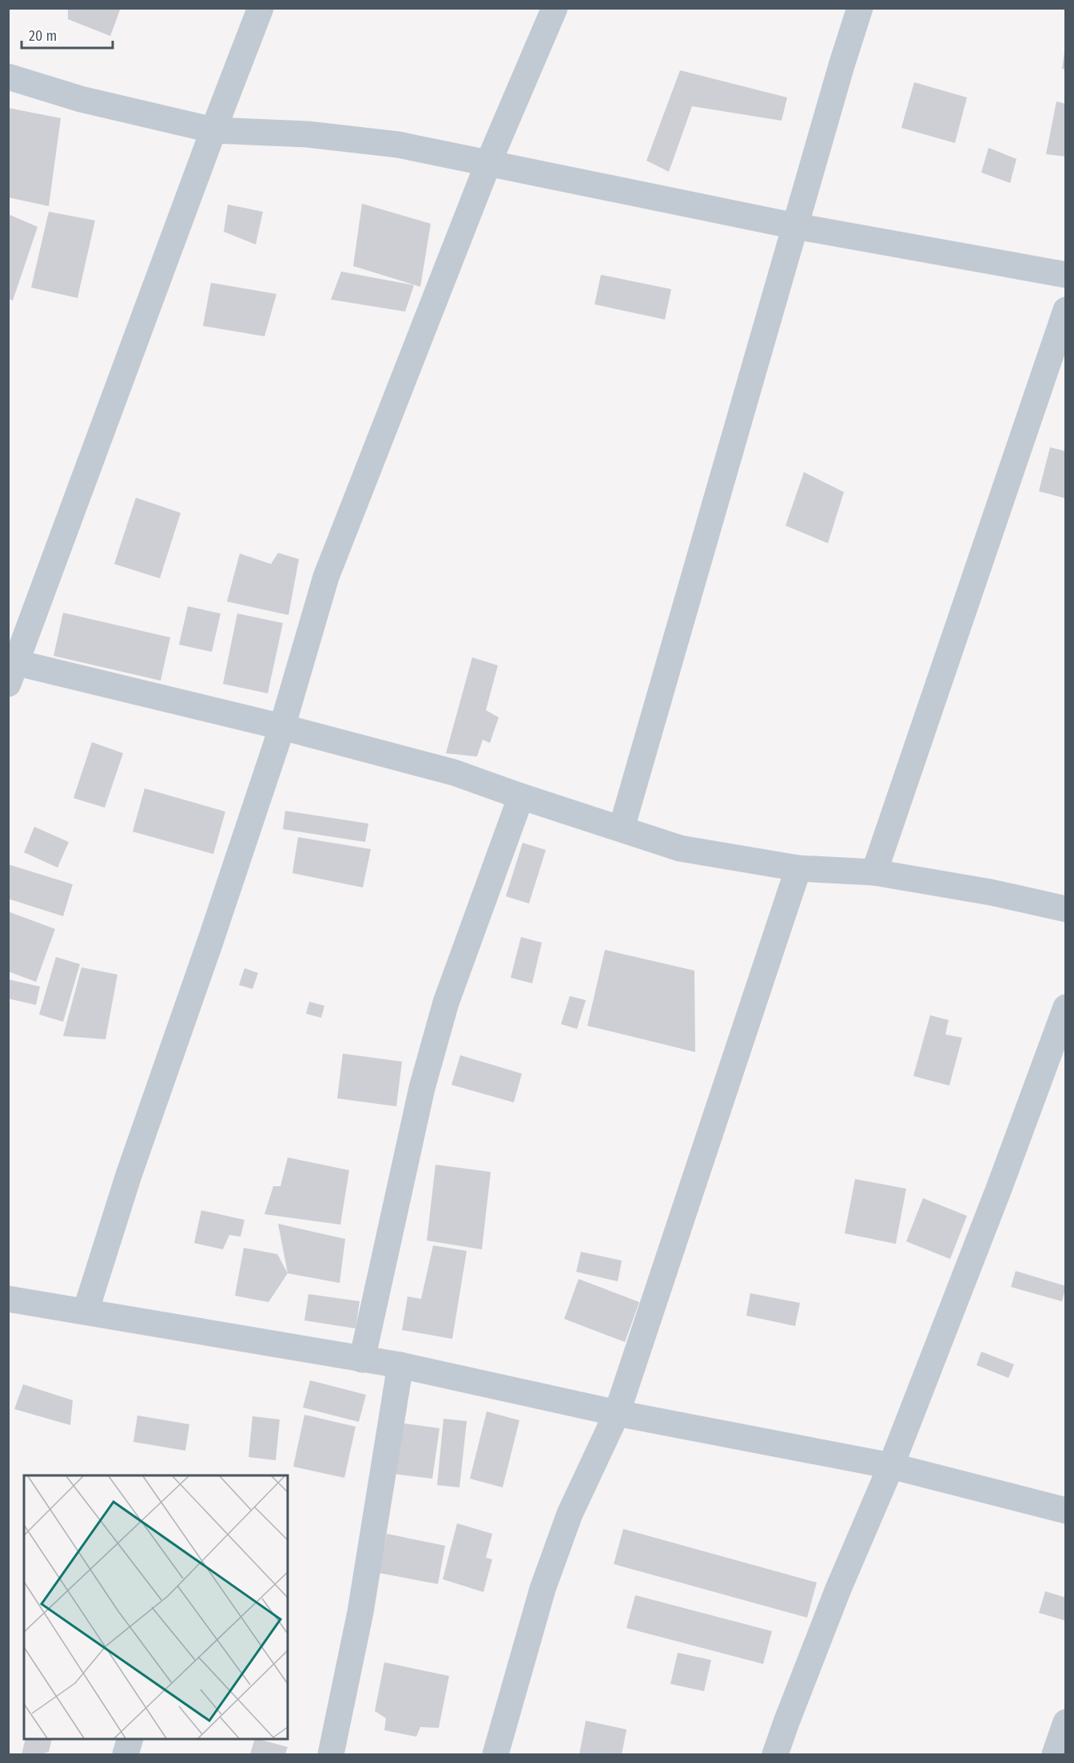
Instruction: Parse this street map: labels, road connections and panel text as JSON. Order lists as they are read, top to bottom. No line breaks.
{"scale_bar":"20 m"}
